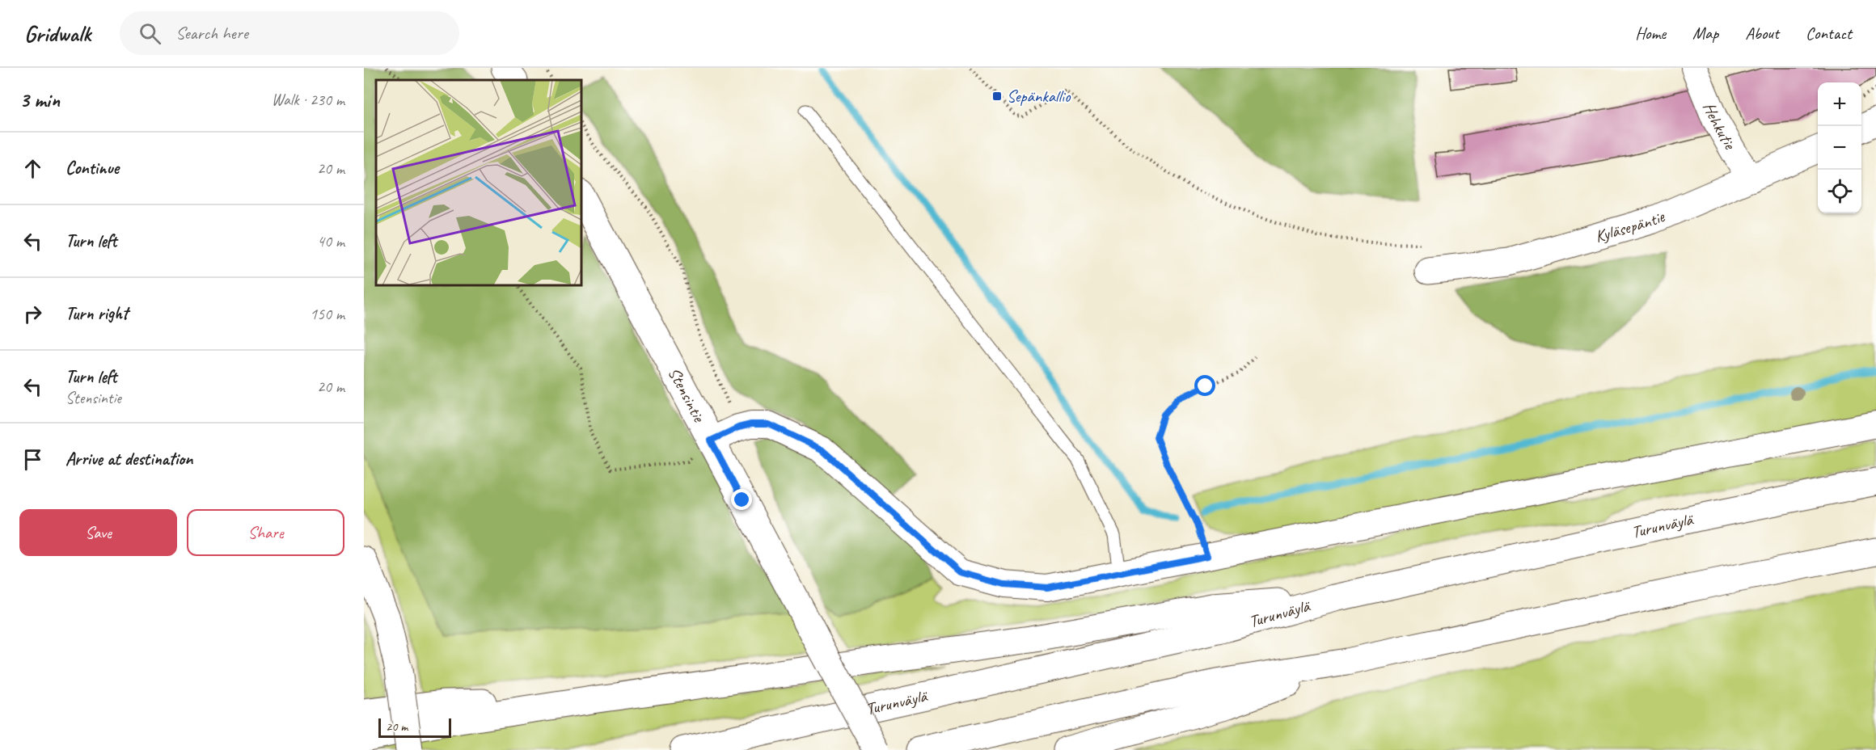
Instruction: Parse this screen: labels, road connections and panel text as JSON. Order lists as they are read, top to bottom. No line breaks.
{"streets":{"main road":["Kyläsepäntie","Stensintie","Turunväylä"],"street":["Hehkutie"]},"crossings":[["Hehkutie","Kyläsepäntie"]],"places":{"transit":["Sepänkallio"]},"scale_bar":"20 m","page":{"header":"Gridwalk","search":"Search here","nav":["Home","Map","About","Contact"],"heading":["3 min","Walk · 230 m"],"map_buttons":["+","−"],"list":[["Continue","20 m"],["Turn left","40 m"],["Turn right","150 m"],["Turn left","Stensintie","20 m"],"Arrive at destination"],"buttons":["Save","Share"],"scale":"20 m"}}
